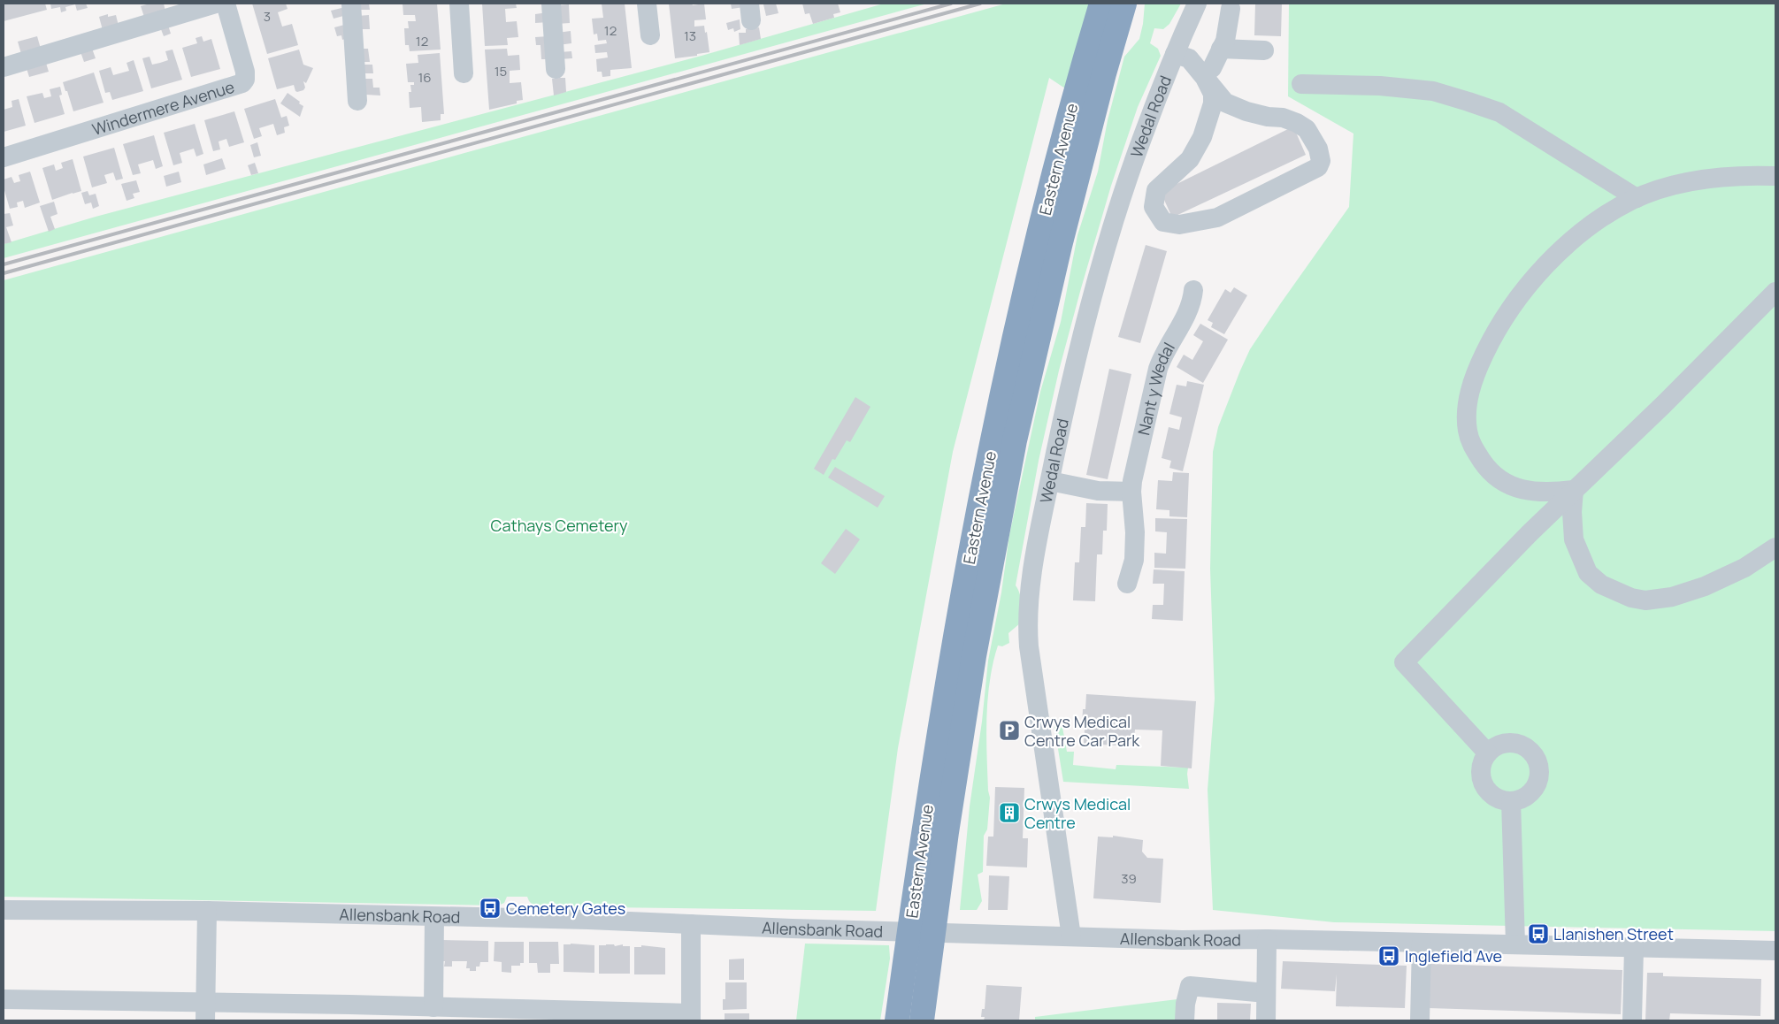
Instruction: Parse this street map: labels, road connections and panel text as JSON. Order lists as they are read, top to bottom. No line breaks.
{"streets":{"highway":["Eastern Avenue"],"street":["Windermere Avenue","Wedal Road","Nant y Wedal","Allensbank Road"]},"crossings":[["Wedal Road","Allensbank Road"]],"parks":["Cathays Cemetery"],"places":{"parking":["Crwys Medical Centre Car Park"],"building":["Crwys Medical Centre"],"bus stop":["Cemetery Gates","Llanishen Street","Inglefield Ave"]},"house_numbers":["3","12","13","12","15","16","39"]}
